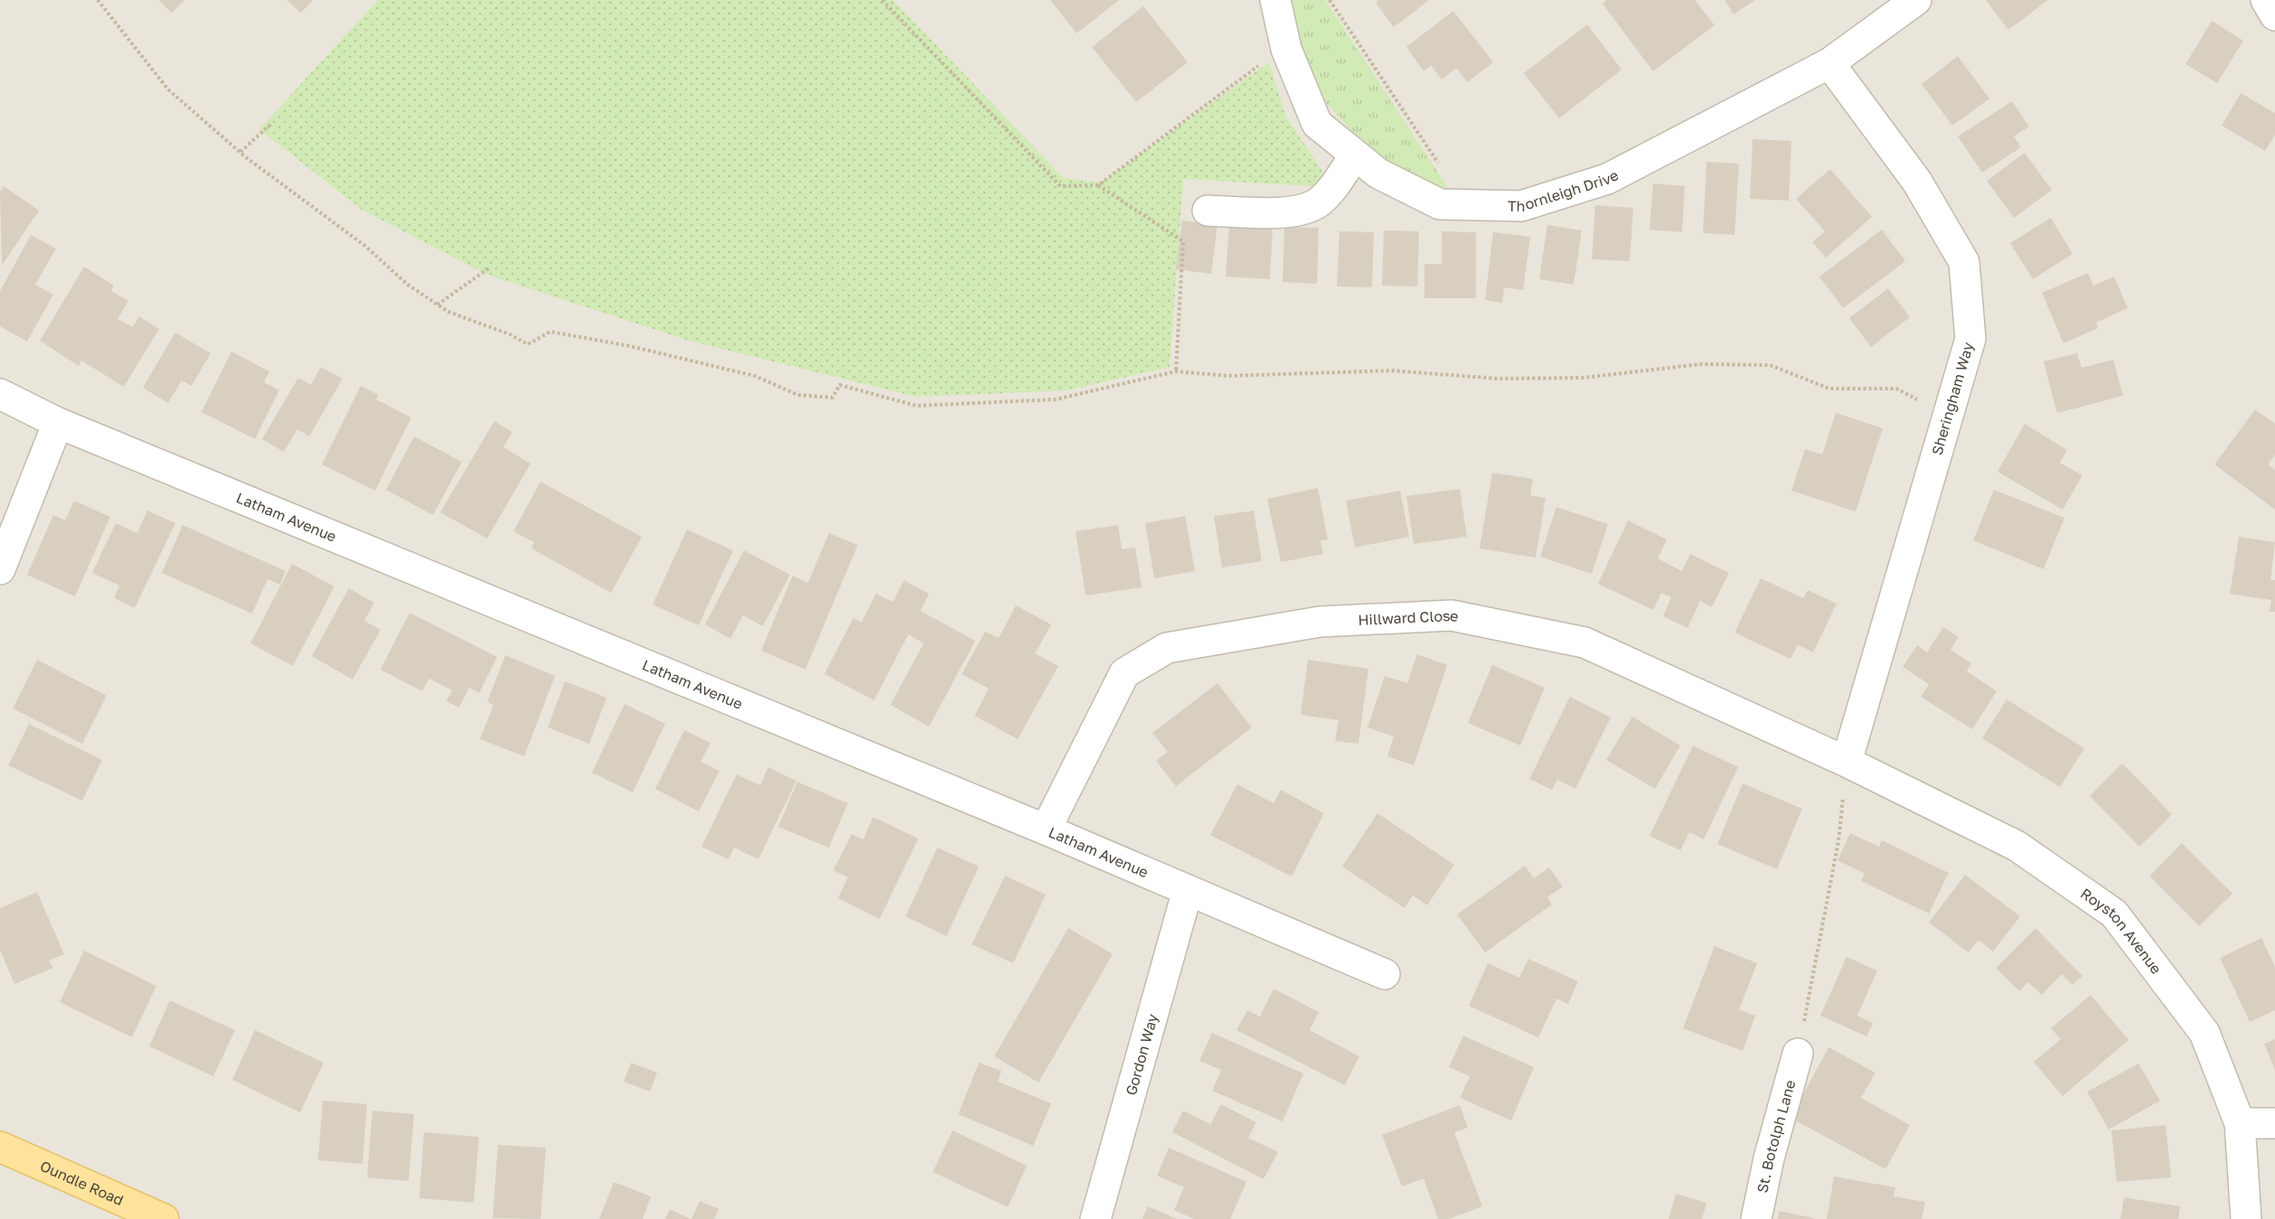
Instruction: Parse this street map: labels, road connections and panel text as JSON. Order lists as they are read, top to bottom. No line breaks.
{"streets":{"main road":["Oundle Road"],"street":["Thornleigh Drive","Sheringham Way","Latham Avenue","Hillward Close","Royston Avenue","Gordon Way","St. Botolph Lane"]},"crossings":[["Thornleigh Drive","Sheringham Way"],["Sheringham Way","Hillward Close"],["Sheringham Way","Royston Avenue"],["Latham Avenue","Hillward Close"],["Latham Avenue","Gordon Way"],["Hillward Close","Royston Avenue"]]}
